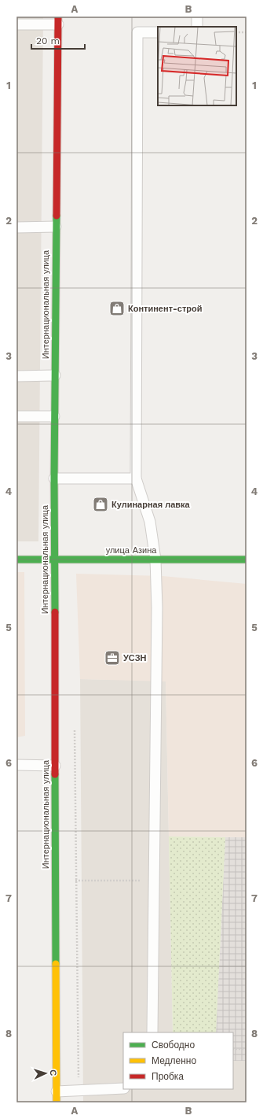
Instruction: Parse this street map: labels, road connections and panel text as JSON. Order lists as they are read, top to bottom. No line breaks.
{"streets":{"street":["Интернациональная улица","улица Азина"]},"crossings":[["Интернациональная улица","улица Азина"]],"places":{"shop":["Континент-строй","Кулинарная лавка"],"office":["УСЗН"]},"legend":["Свободно","Медленно","Пробка"],"scale_bar":"20 m","north":"right","grid":{"columns":["A","B"],"rows":["1","2","3","4","5","6","7","8"]}}
